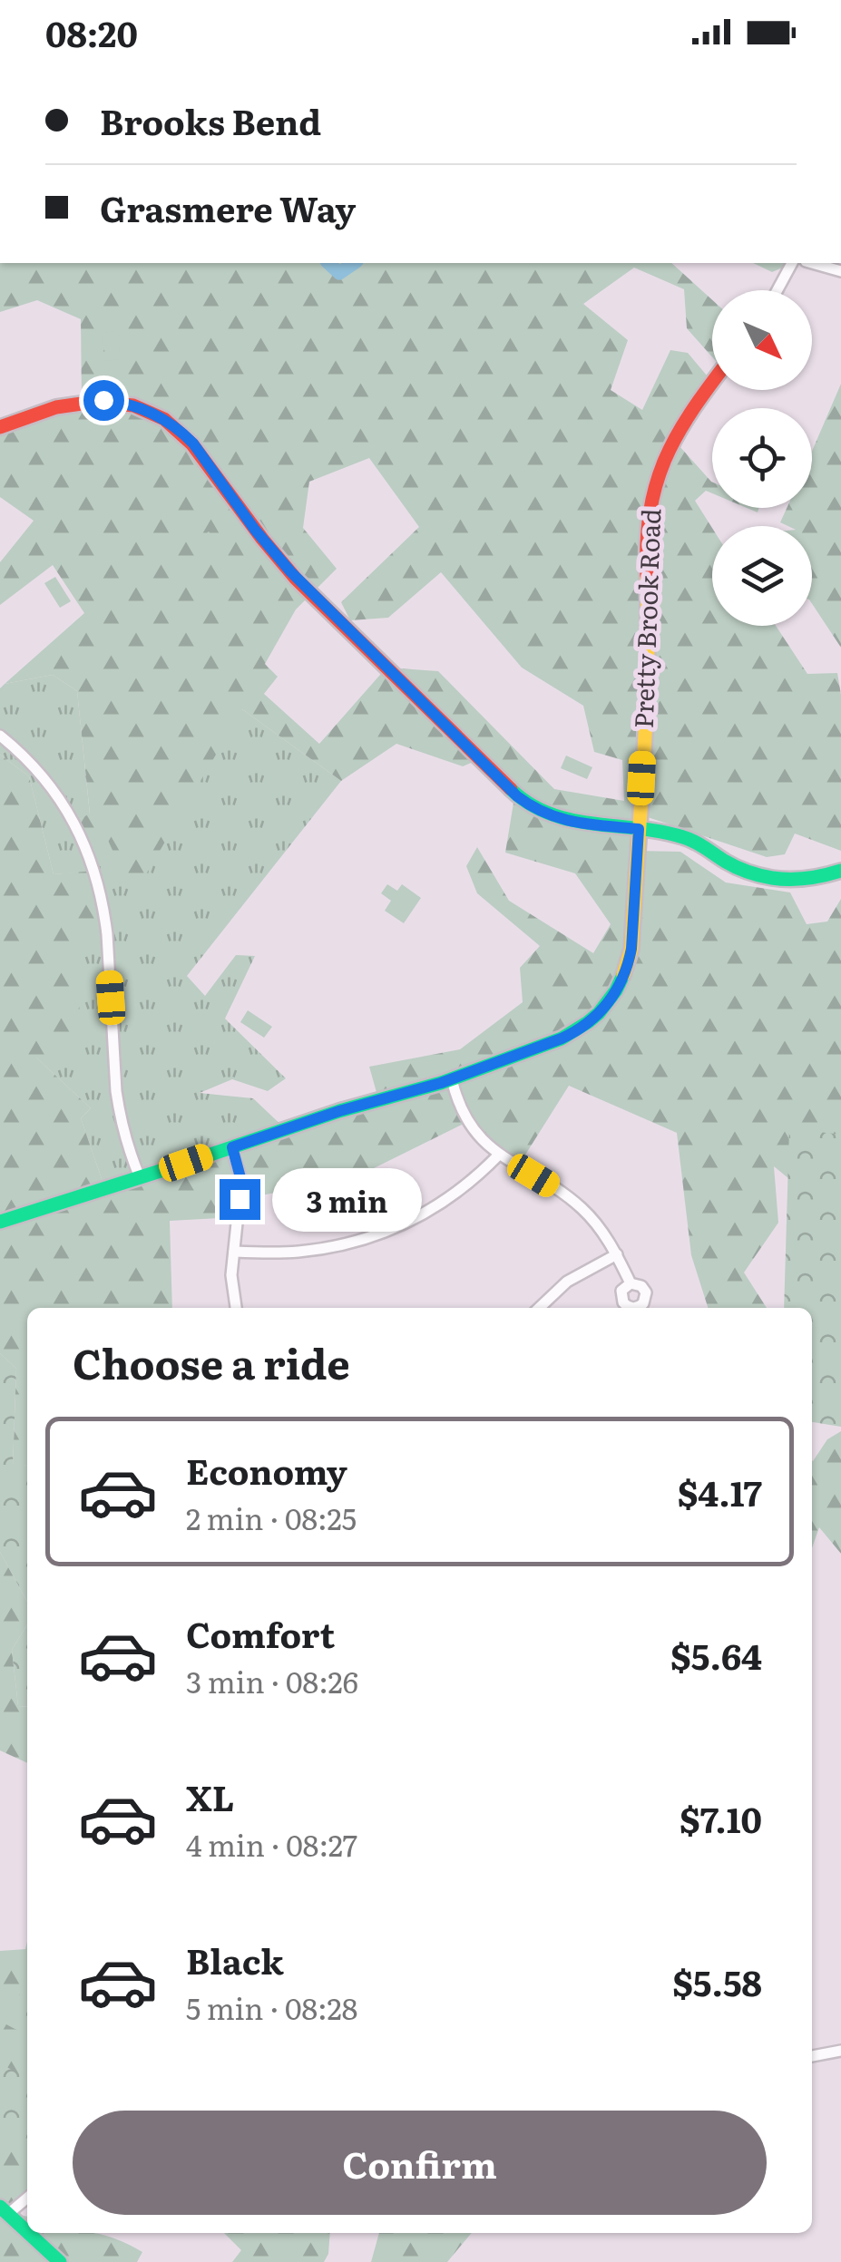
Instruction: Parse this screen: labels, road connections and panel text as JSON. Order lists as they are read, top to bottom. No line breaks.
{"streets":{"street":["Pretty Brook Road"]},"north":"bottom right","page":{"status":"08:20","banner":["Brooks Bend","Grasmere Way"],"bubble":"3 min","heading":"Choose a ride","list":[{"name":"Economy","note":"2 min · 08:25","value":"$4.17"},{"name":"Comfort","note":"3 min · 08:26","value":"$5.64"},{"name":"XL","note":"4 min · 08:27","value":"$7.10"},{"name":"Black","note":"5 min · 08:28","value":"$5.58"}],"buttons":"Confirm"}}
